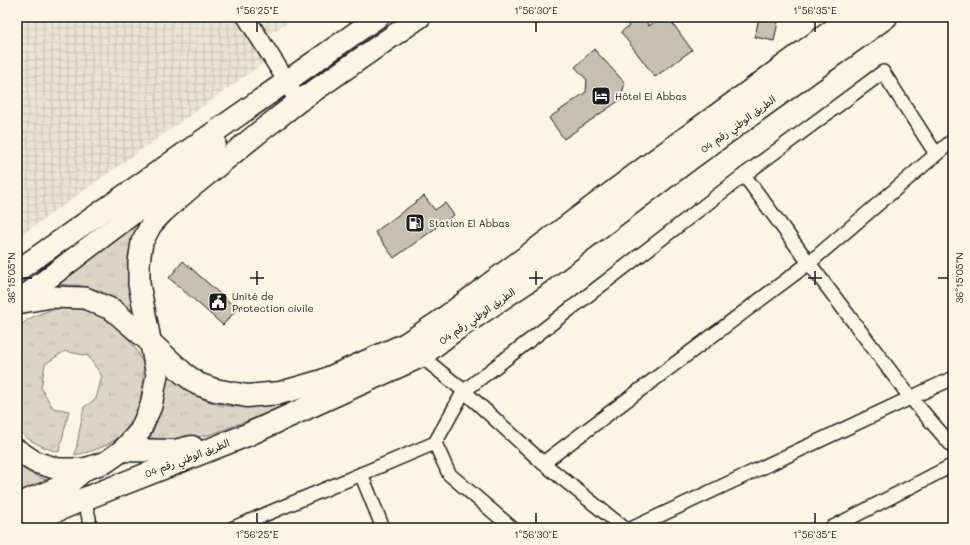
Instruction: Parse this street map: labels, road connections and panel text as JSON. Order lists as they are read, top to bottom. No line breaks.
{"streets":{"highway":["الطريق الوطني رقم 04"]},"places":{"hotel":["Hôtel El Abbas"],"fuel station":["Station El Abbas"],"public building":["Unité de Protection civile"]},"coordinates":["1°56'25\"E","1°56'30\"E","1°56'35\"E","36°15'05\"N"]}
